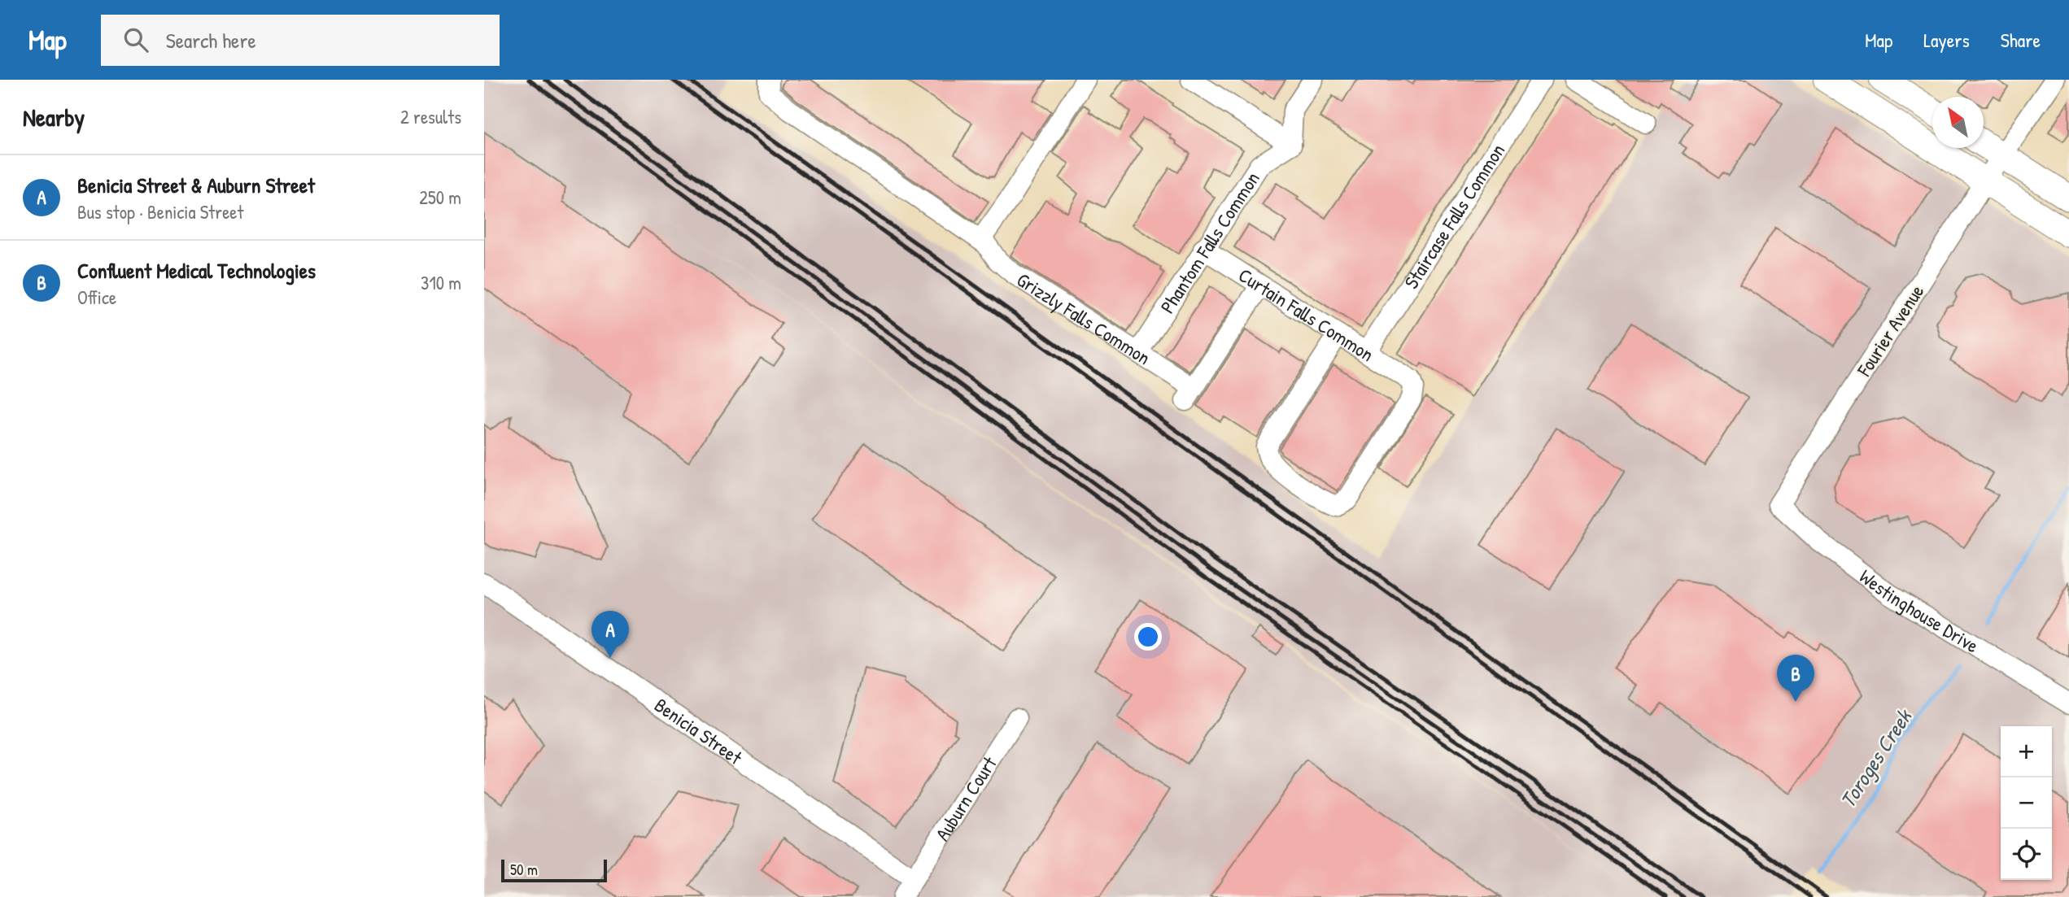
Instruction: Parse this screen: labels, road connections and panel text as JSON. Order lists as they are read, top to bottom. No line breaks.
{"streets":{"street":["Staircase Falls Common","Phantom Falls Common","Curtain Falls Common","Grizzly Falls Common","Fourier Avenue","Westinghouse Drive","Benicia Street","Auburn Court"]},"crossings":[["Staircase Falls Common","Curtain Falls Common"],["Phantom Falls Common","Curtain Falls Common"],["Phantom Falls Common","Grizzly Falls Common"],["Curtain Falls Common","Grizzly Falls Common"],["Fourier Avenue","Westinghouse Drive"],["Benicia Street","Auburn Court"]],"water":["Toroges Creek"],"scale_bar":"50 m","north":"top left","page":{"header":"Map","search":"Search here","nav":["Map","Layers","Share"],"heading":["Nearby","2 results"],"list":[{"mark":"A","name":"Benicia Street & Auburn Street","note":"Bus stop · Benicia Street","value":"250 m"},{"mark":"B","name":"Confluent Medical Technologies","note":"Office","value":"310 m"}],"pins":["A","B"],"map_buttons":["+","−"],"scale":"50 m"}}
